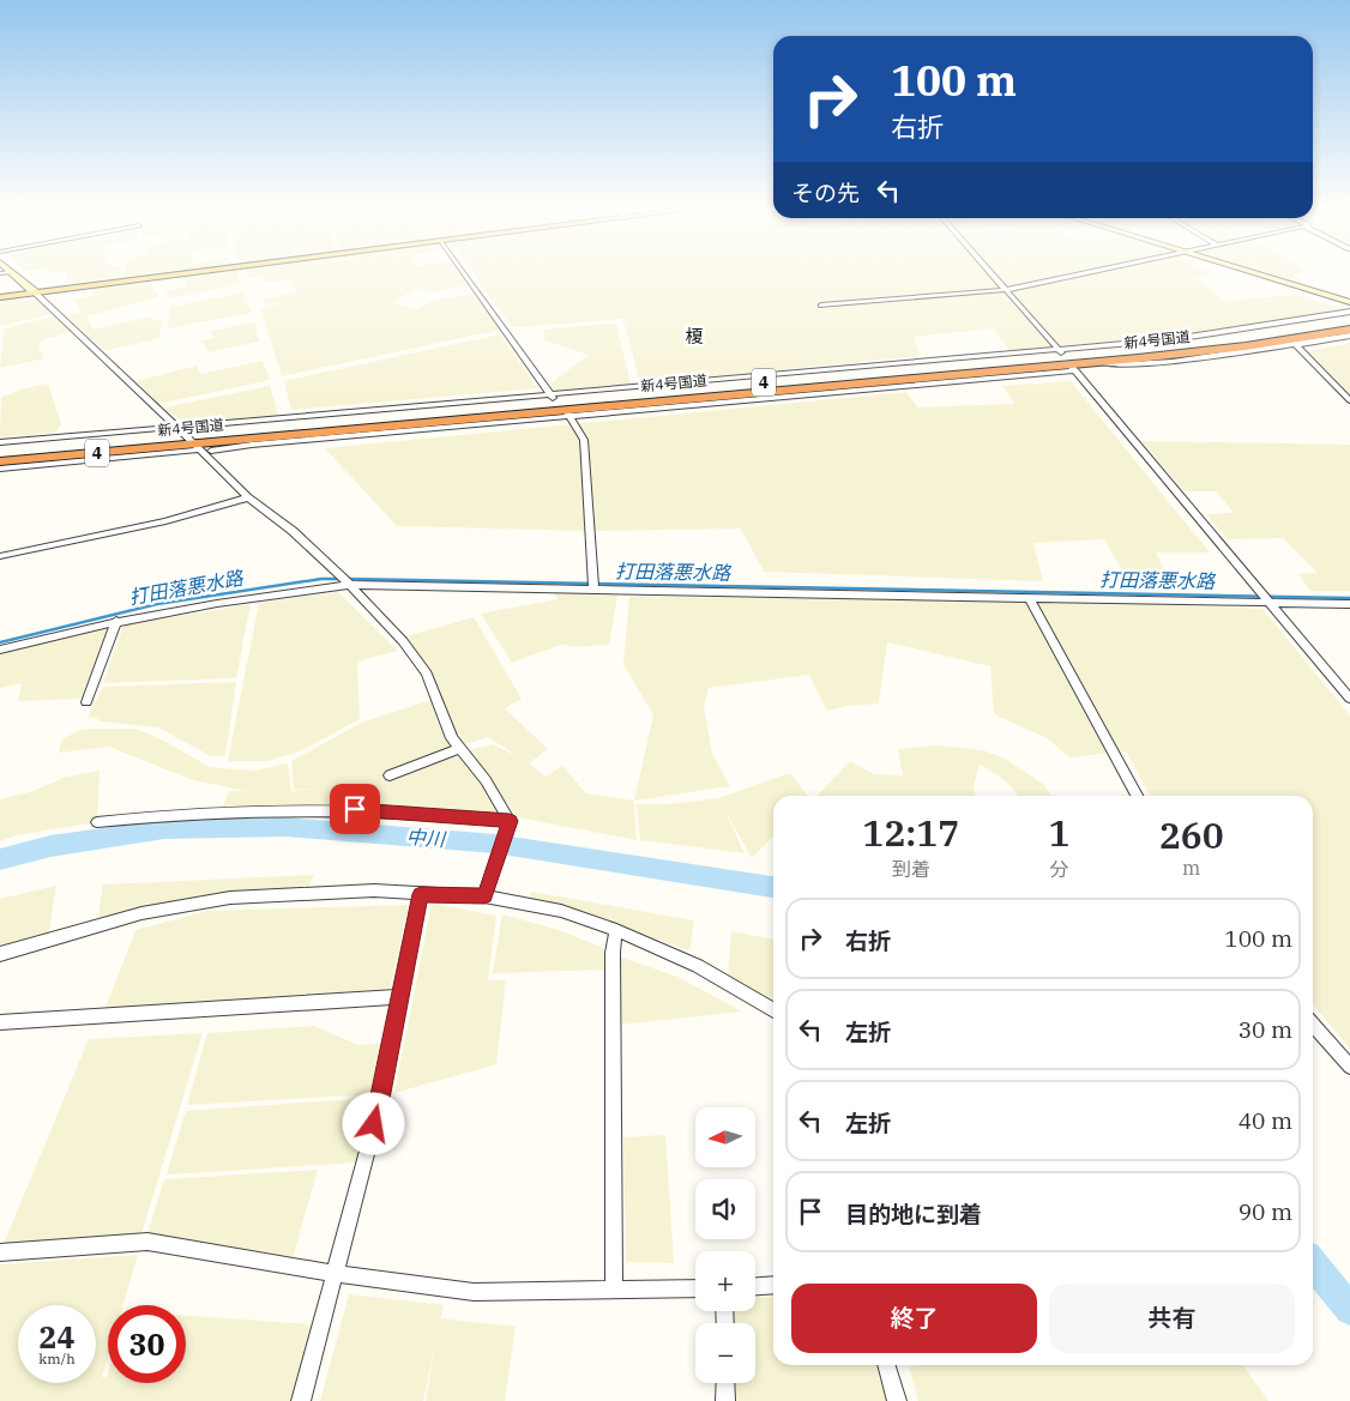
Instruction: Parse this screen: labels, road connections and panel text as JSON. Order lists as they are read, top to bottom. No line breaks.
{"streets":{"highway":["新4号国道","4"]},"districts":["榎"],"water":["打田落悪水路","中川"],"north":"left","page":{"turn":["100 m","右折"],"then":"その先","eta":["12:17","到着","1","分","260","m"],"list":[{"name":"右折","value":"100 m"},{"name":"左折","value":"30 m"},{"name":"左折","value":"40 m"},{"name":"目的地に到着","value":"90 m"}],"map_buttons":["+","−"],"buttons":["終了","共有"],"speed":"24 km/h","limit":"30"}}
